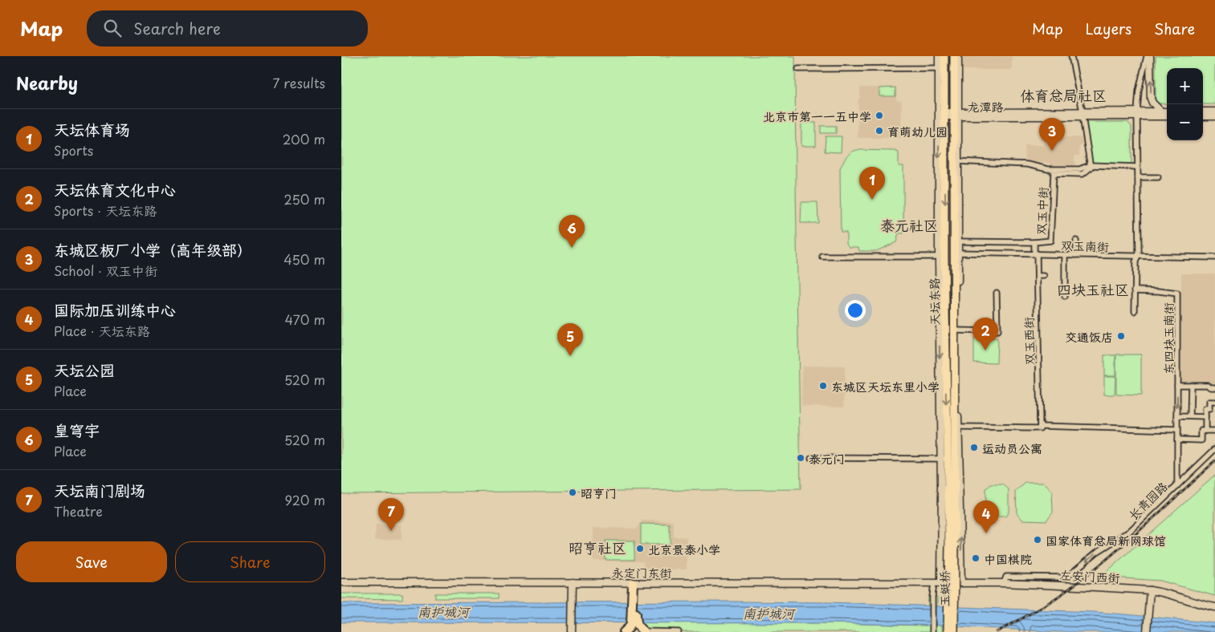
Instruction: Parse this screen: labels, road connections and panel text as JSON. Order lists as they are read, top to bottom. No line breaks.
{"streets":{"main road":["天坛东路","玉蜓桥"],"street":["龙潭路","双玉中街","双玉南街","东四块玉南街","双玉西街","长青园路","永定门东街","左安门西街"]},"crossings":[["龙潭路","天坛东路"],["双玉中街","双玉南街"],["双玉中街","双玉西街"],["双玉南街","天坛东路"],["双玉南街","双玉西街"],["天坛东路","玉蜓桥"],["东四块玉南街","长青园路"],["长青园路","左安门西街"],["永定门东街","左安门西街"]],"one_way":["长青园路"],"districts":["体育总局社区","泰元社区","四块玉社区","昭亨社区"],"water":["南护城河"],"places":["北京市第一一五中学","育萌幼儿园","交通饭店","东城区天坛东里小学","运动员公寓","泰元门","昭亨门","国家体育总局新网球馆","北京景泰小学","中国棋院"],"page":{"header":"Map","search":"Search here","nav":["Map","Layers","Share"],"heading":["Nearby","7 results"],"map_buttons":["+","−"],"list":[{"mark":"1","name":"天坛体育场","note":"Sports","value":"200 m"},{"mark":"2","name":"天坛体育文化中心","note":"Sports · 天坛东路","value":"250 m"},{"mark":"3","name":"东城区板厂小学（高年级部）","note":"School · 双玉中街","value":"450 m"},{"mark":"4","name":"国际加压训练中心","note":"Place · 天坛东路","value":"470 m"},{"mark":"5","name":"天坛公园","note":"Place","value":"520 m"},{"mark":"6","name":"皇穹宇","note":"Place","value":"520 m"},{"mark":"7","name":"天坛南门剧场","note":"Theatre","value":"920 m"}],"pins":["3","1","6","2","5","7","4"],"buttons":["Save","Share"]}}
